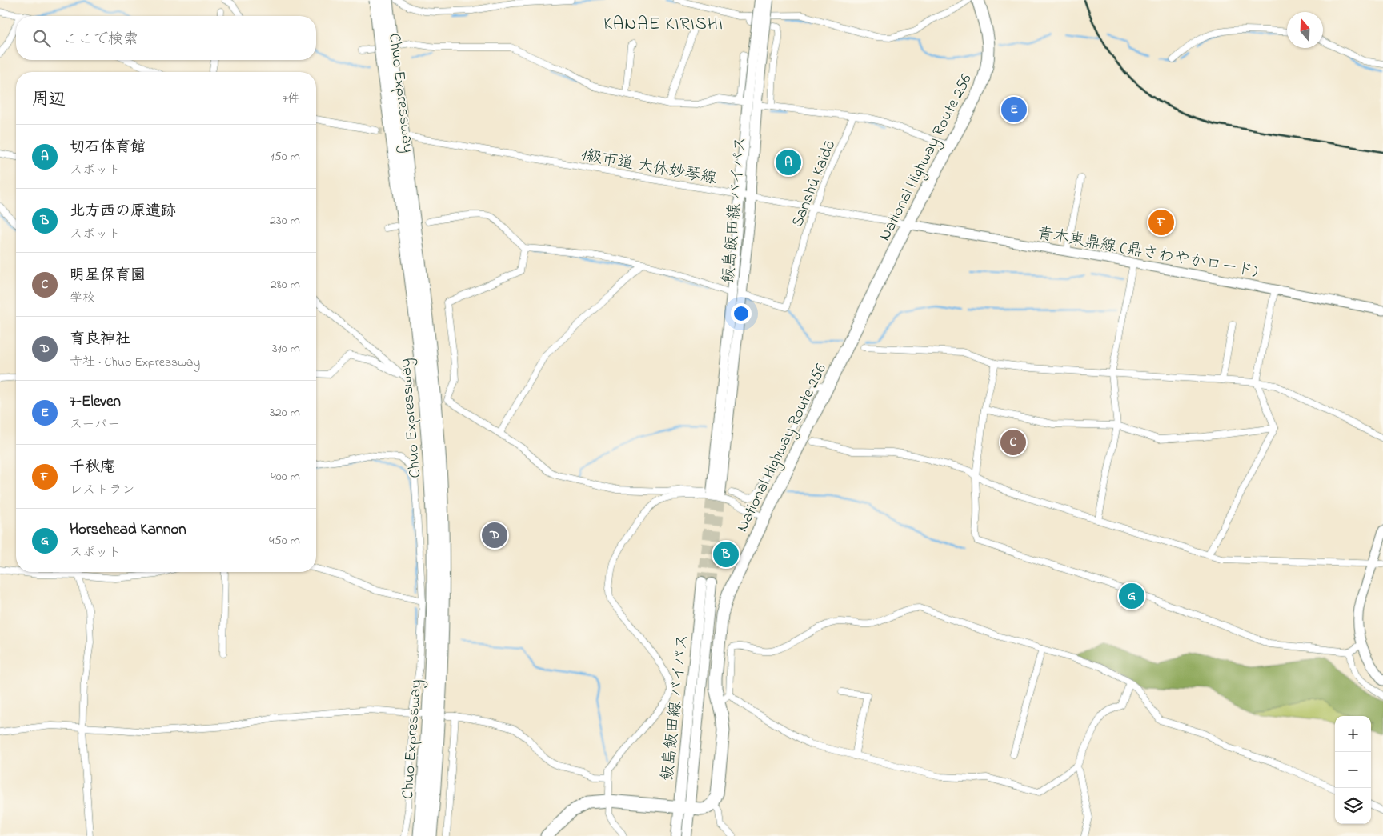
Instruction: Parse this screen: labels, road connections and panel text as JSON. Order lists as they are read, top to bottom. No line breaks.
{"streets":{"highway":["Chuo Expressway","National Highway Route 256"],"main road":["飯島飯田線 バイパス","青木東鼎線 (鼎さわやかロード)"],"street":["1級市道 大休妙琴線","Sanshū Kaidō"]},"crossings":[["National Highway Route 256","1級市道 大休妙琴線"],["National Highway Route 256","青木東鼎線 (鼎さわやかロード)"],["1級市道 大休妙琴線","Sanshū Kaidō"],["1級市道 大休妙琴線","飯島飯田線 バイパス"],["1級市道 大休妙琴線","青木東鼎線 (鼎さわやかロード)"],["Sanshū Kaidō","飯島飯田線 バイパス"]],"districts":["KANAE KIRISHI"],"north":"top","page":{"search":"ここで検索","heading":["周辺","7件"],"pins":["E","A","F","C","D","B","G"],"list":[{"mark":"A","name":"切石体育館","note":"スポット","value":"150 m"},{"mark":"B","name":"北方西の原遺跡","note":"スポット","value":"230 m"},{"mark":"C","name":"明星保育園","note":"学校","value":"280 m"},{"mark":"D","name":"育良神社","note":"寺社 · Chuo Expressway","value":"310 m"},{"mark":"E","name":"7-Eleven","note":"スーパー","value":"320 m"},{"mark":"F","name":"千秋庵","note":"レストラン","value":"400 m"},{"mark":"G","name":"Horsehead Kannon","note":"スポット","value":"450 m"}],"map_buttons":["+","−"]}}
